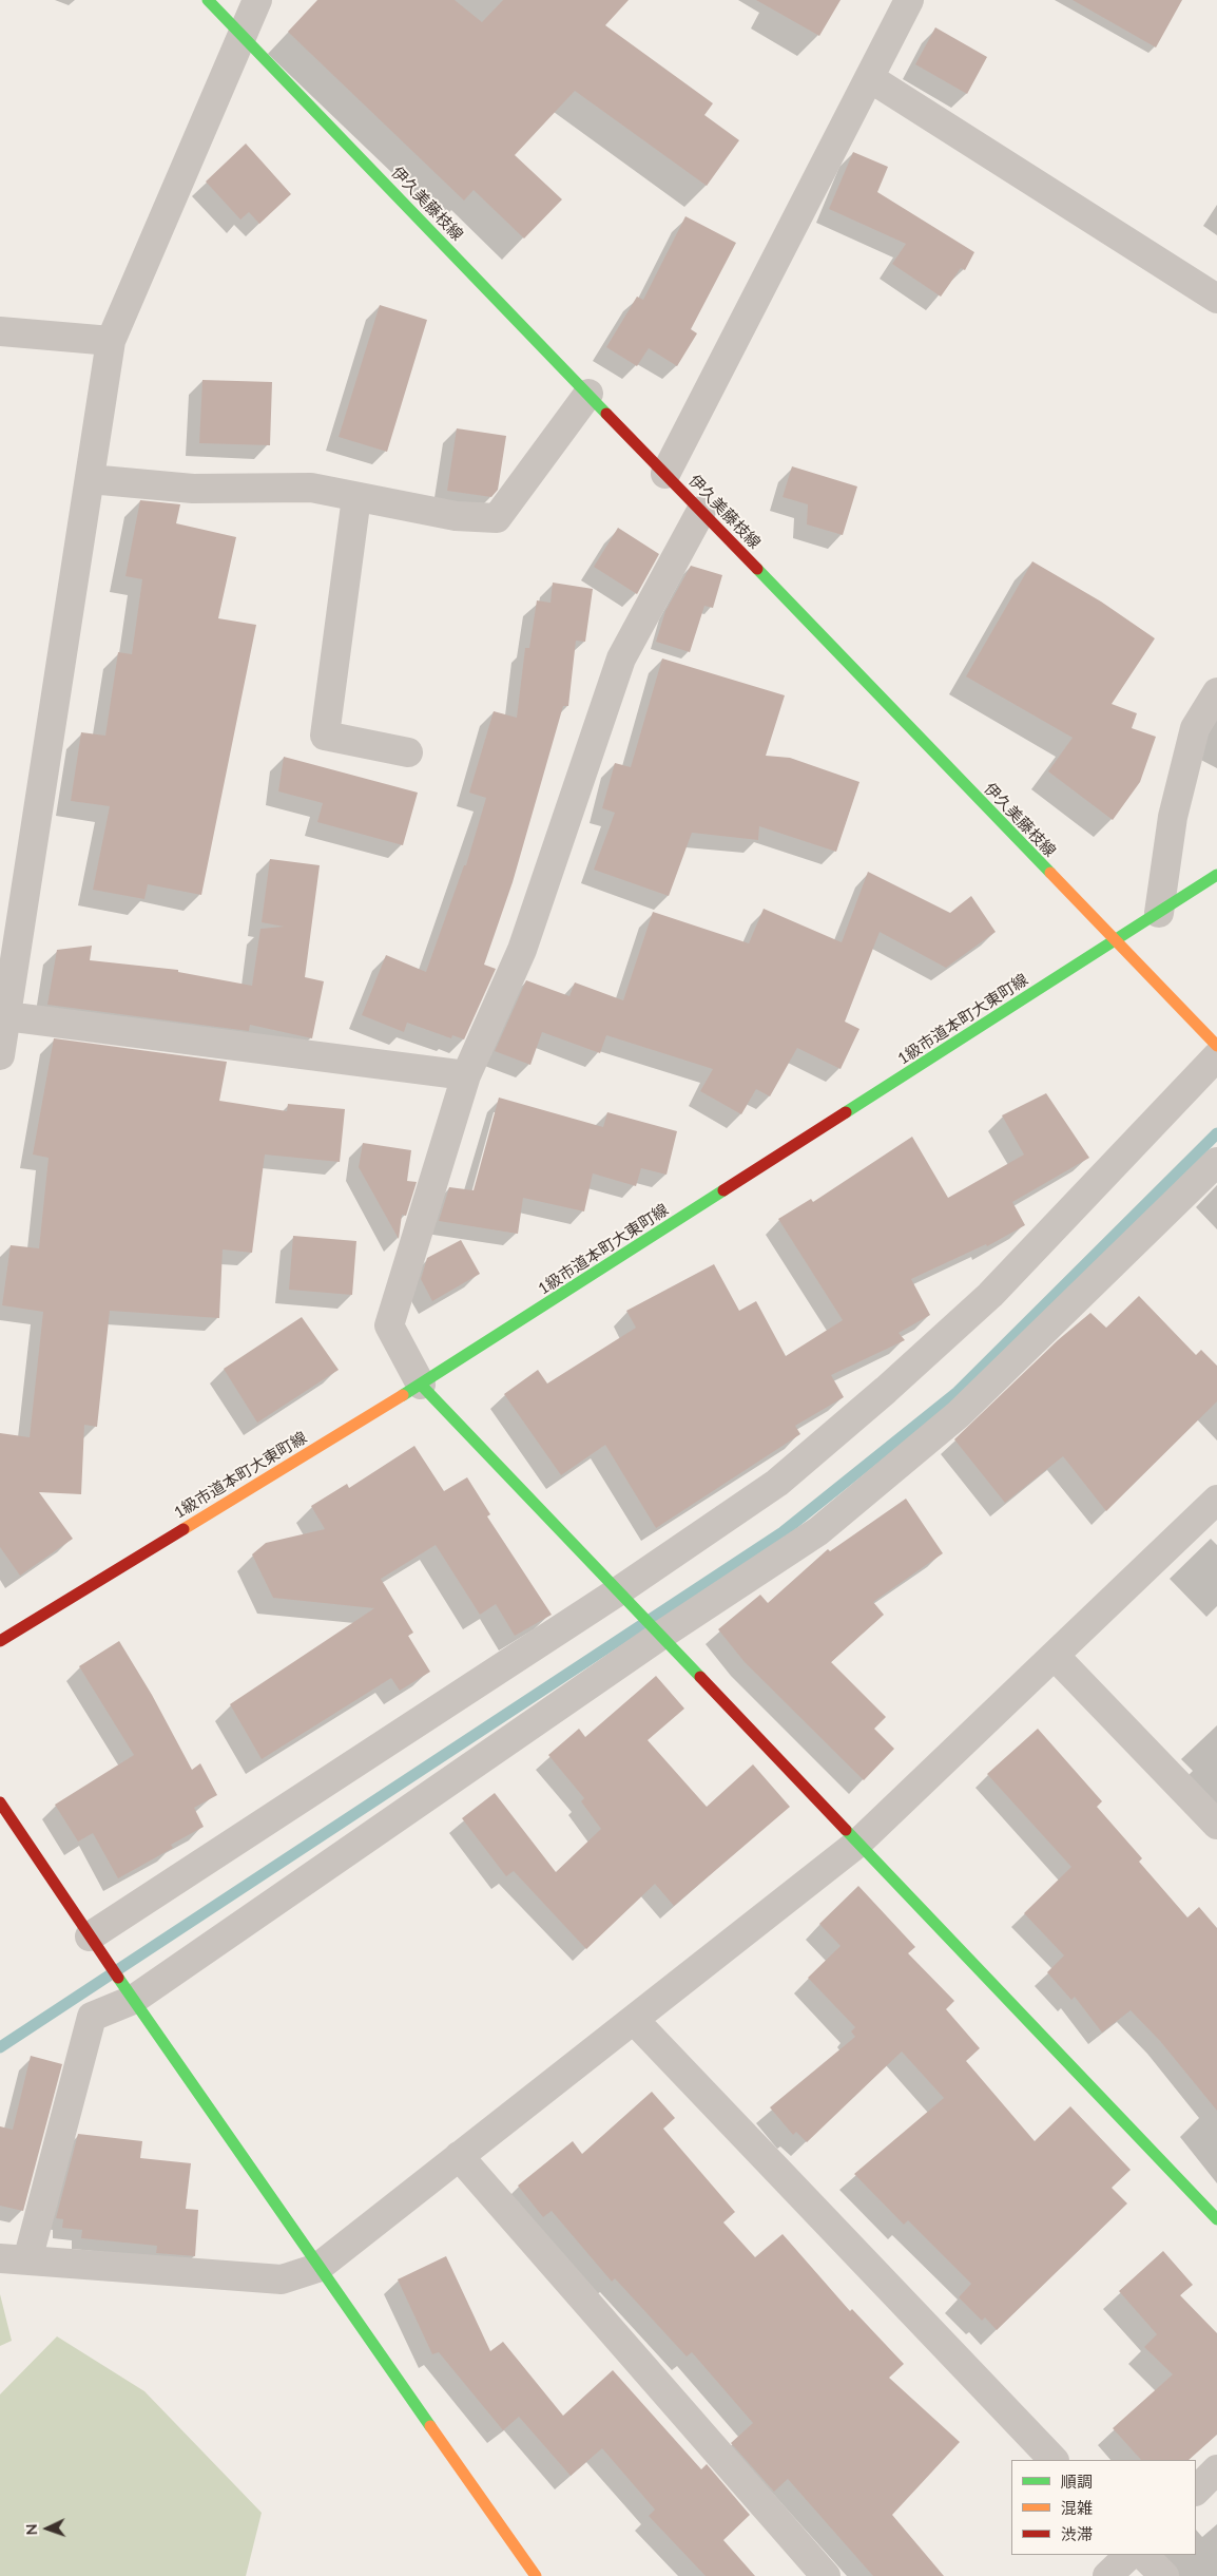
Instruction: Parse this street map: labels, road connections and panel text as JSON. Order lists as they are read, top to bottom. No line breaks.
{"streets":{"street":["伊久美藤枝線","1級市道本町大東町線"]},"crossings":[["伊久美藤枝線","1級市道本町大東町線"]],"legend":["順調","混雑","渋滞"],"north":"left"}
